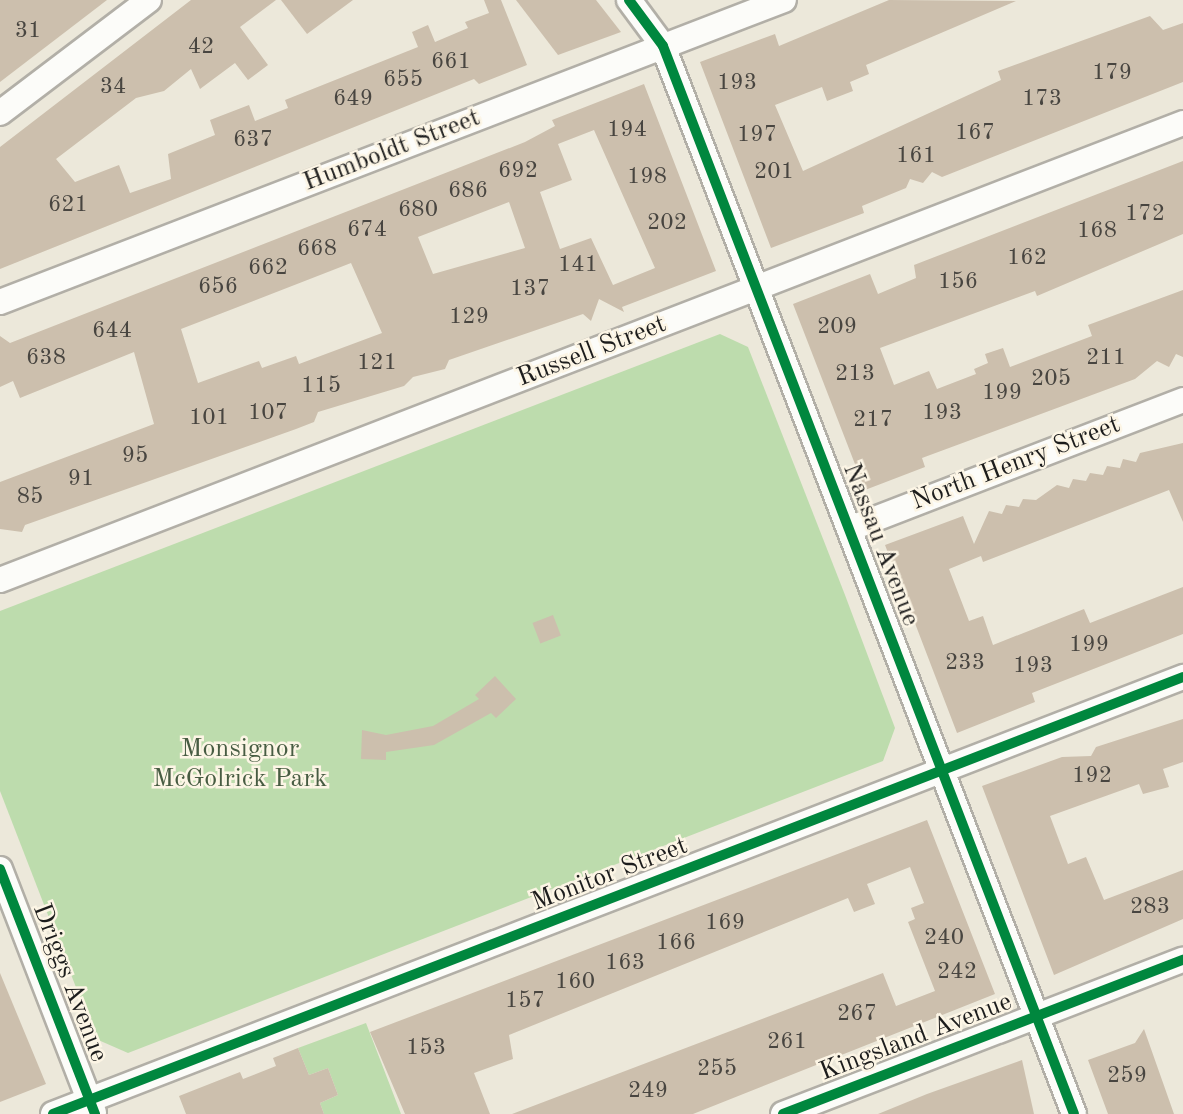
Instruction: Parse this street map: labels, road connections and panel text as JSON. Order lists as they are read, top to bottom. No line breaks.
{"streets":{"street":["Humboldt Street","Russell Street","North Henry Street","Nassau Avenue","Monitor Street","Driggs Avenue","Kingsland Avenue"]},"crossings":[["Humboldt Street","Nassau Avenue"],["Russell Street","Nassau Avenue"],["North Henry Street","Nassau Avenue"],["Nassau Avenue","Monitor Street"],["Nassau Avenue","Kingsland Avenue"],["Monitor Street","Driggs Avenue"]],"parks":["Monsignor McGolrick Park"],"house_numbers":["31","42","661","179","655","193","34","649","173","194","167","197","637","161","692","201","198","686","621","680","172","202","674","168","668","162","141","662","156","656","137","129","209","644","638","211","121","213","205","115","199","107","193","101","217","95","91","85","199","233","193","192","283","169","240","166","163","242","160","157","267","261","153","255","259","249"]}
